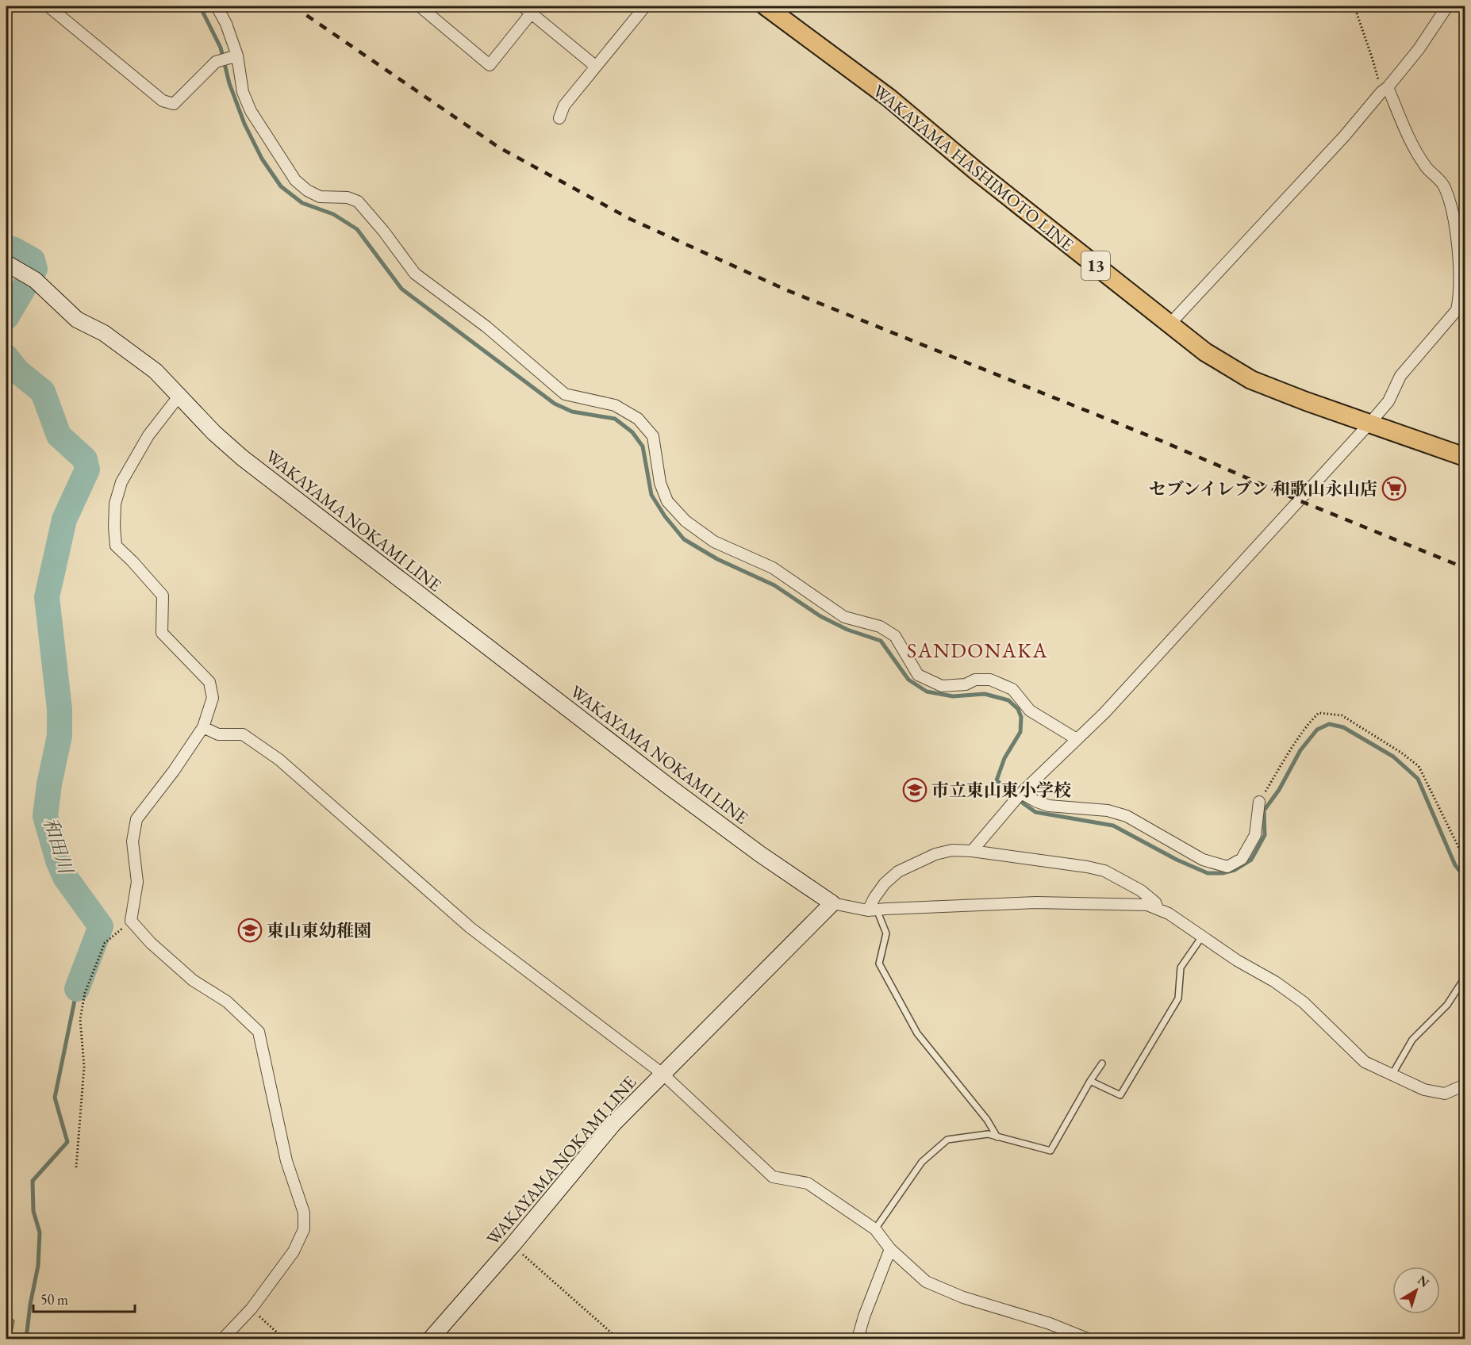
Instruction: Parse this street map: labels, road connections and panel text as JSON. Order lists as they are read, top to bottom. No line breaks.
{"streets":{"main road":["WAKAYAMA HASHIMOTO LINE","13","WAKAYAMA NOKAMI LINE"]},"districts":["SANDONAKA"],"water":["和田川"],"places":{"supermarket":["セブンイレブン 和歌山永山店"],"school or university":["市立東山東小学校","東山東幼稚園"]},"scale_bar":"50 m","north":"top right"}
